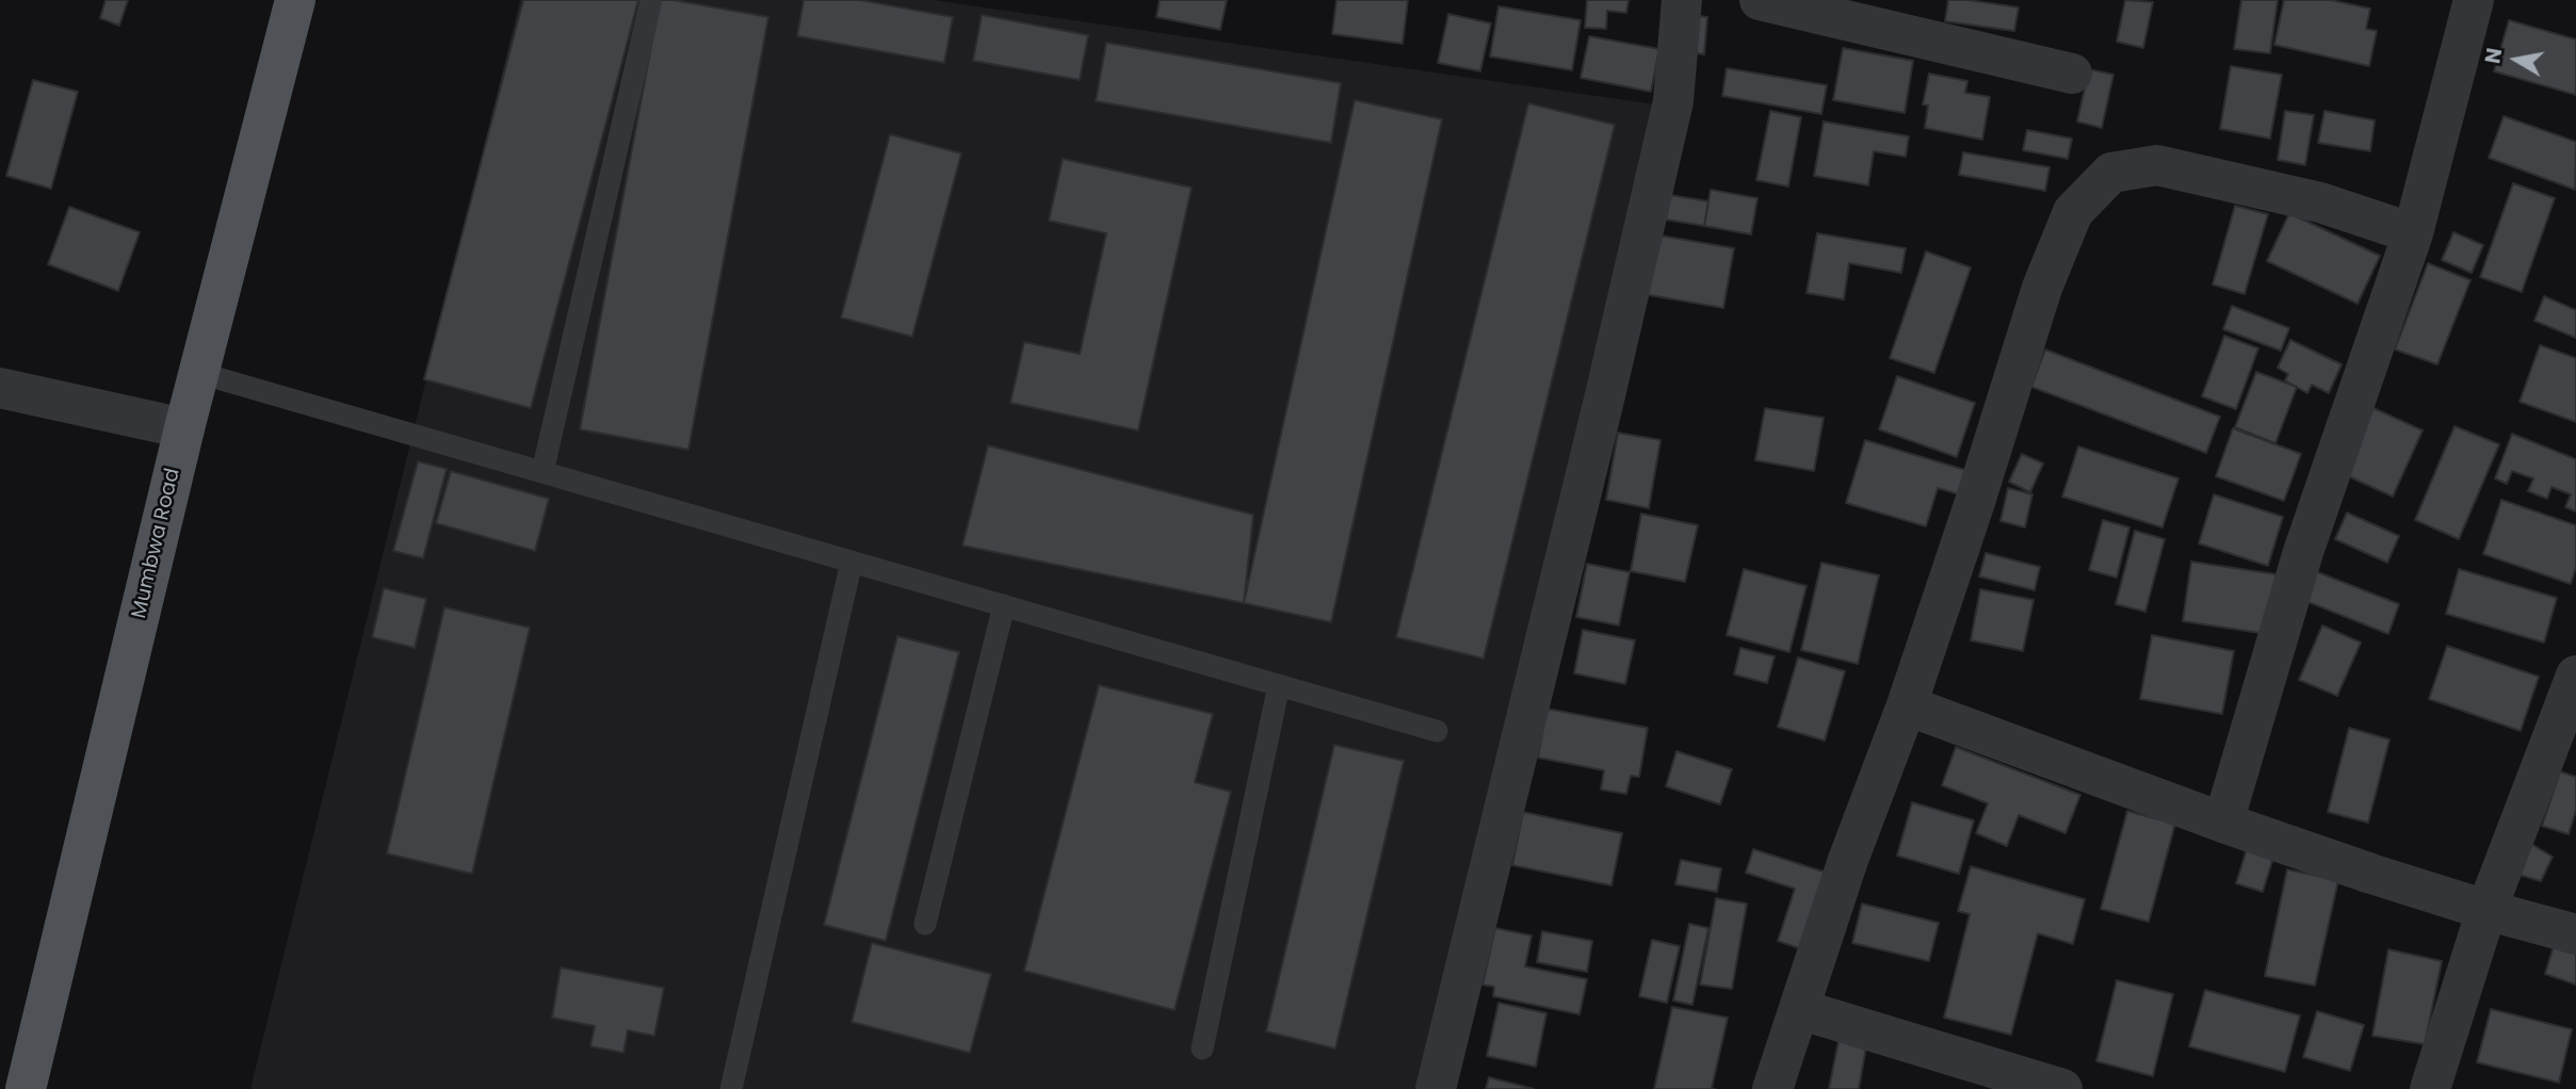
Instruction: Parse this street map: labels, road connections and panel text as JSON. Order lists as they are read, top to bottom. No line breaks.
{"streets":{"main road":["Mumbwa Road"]},"north":"left"}
